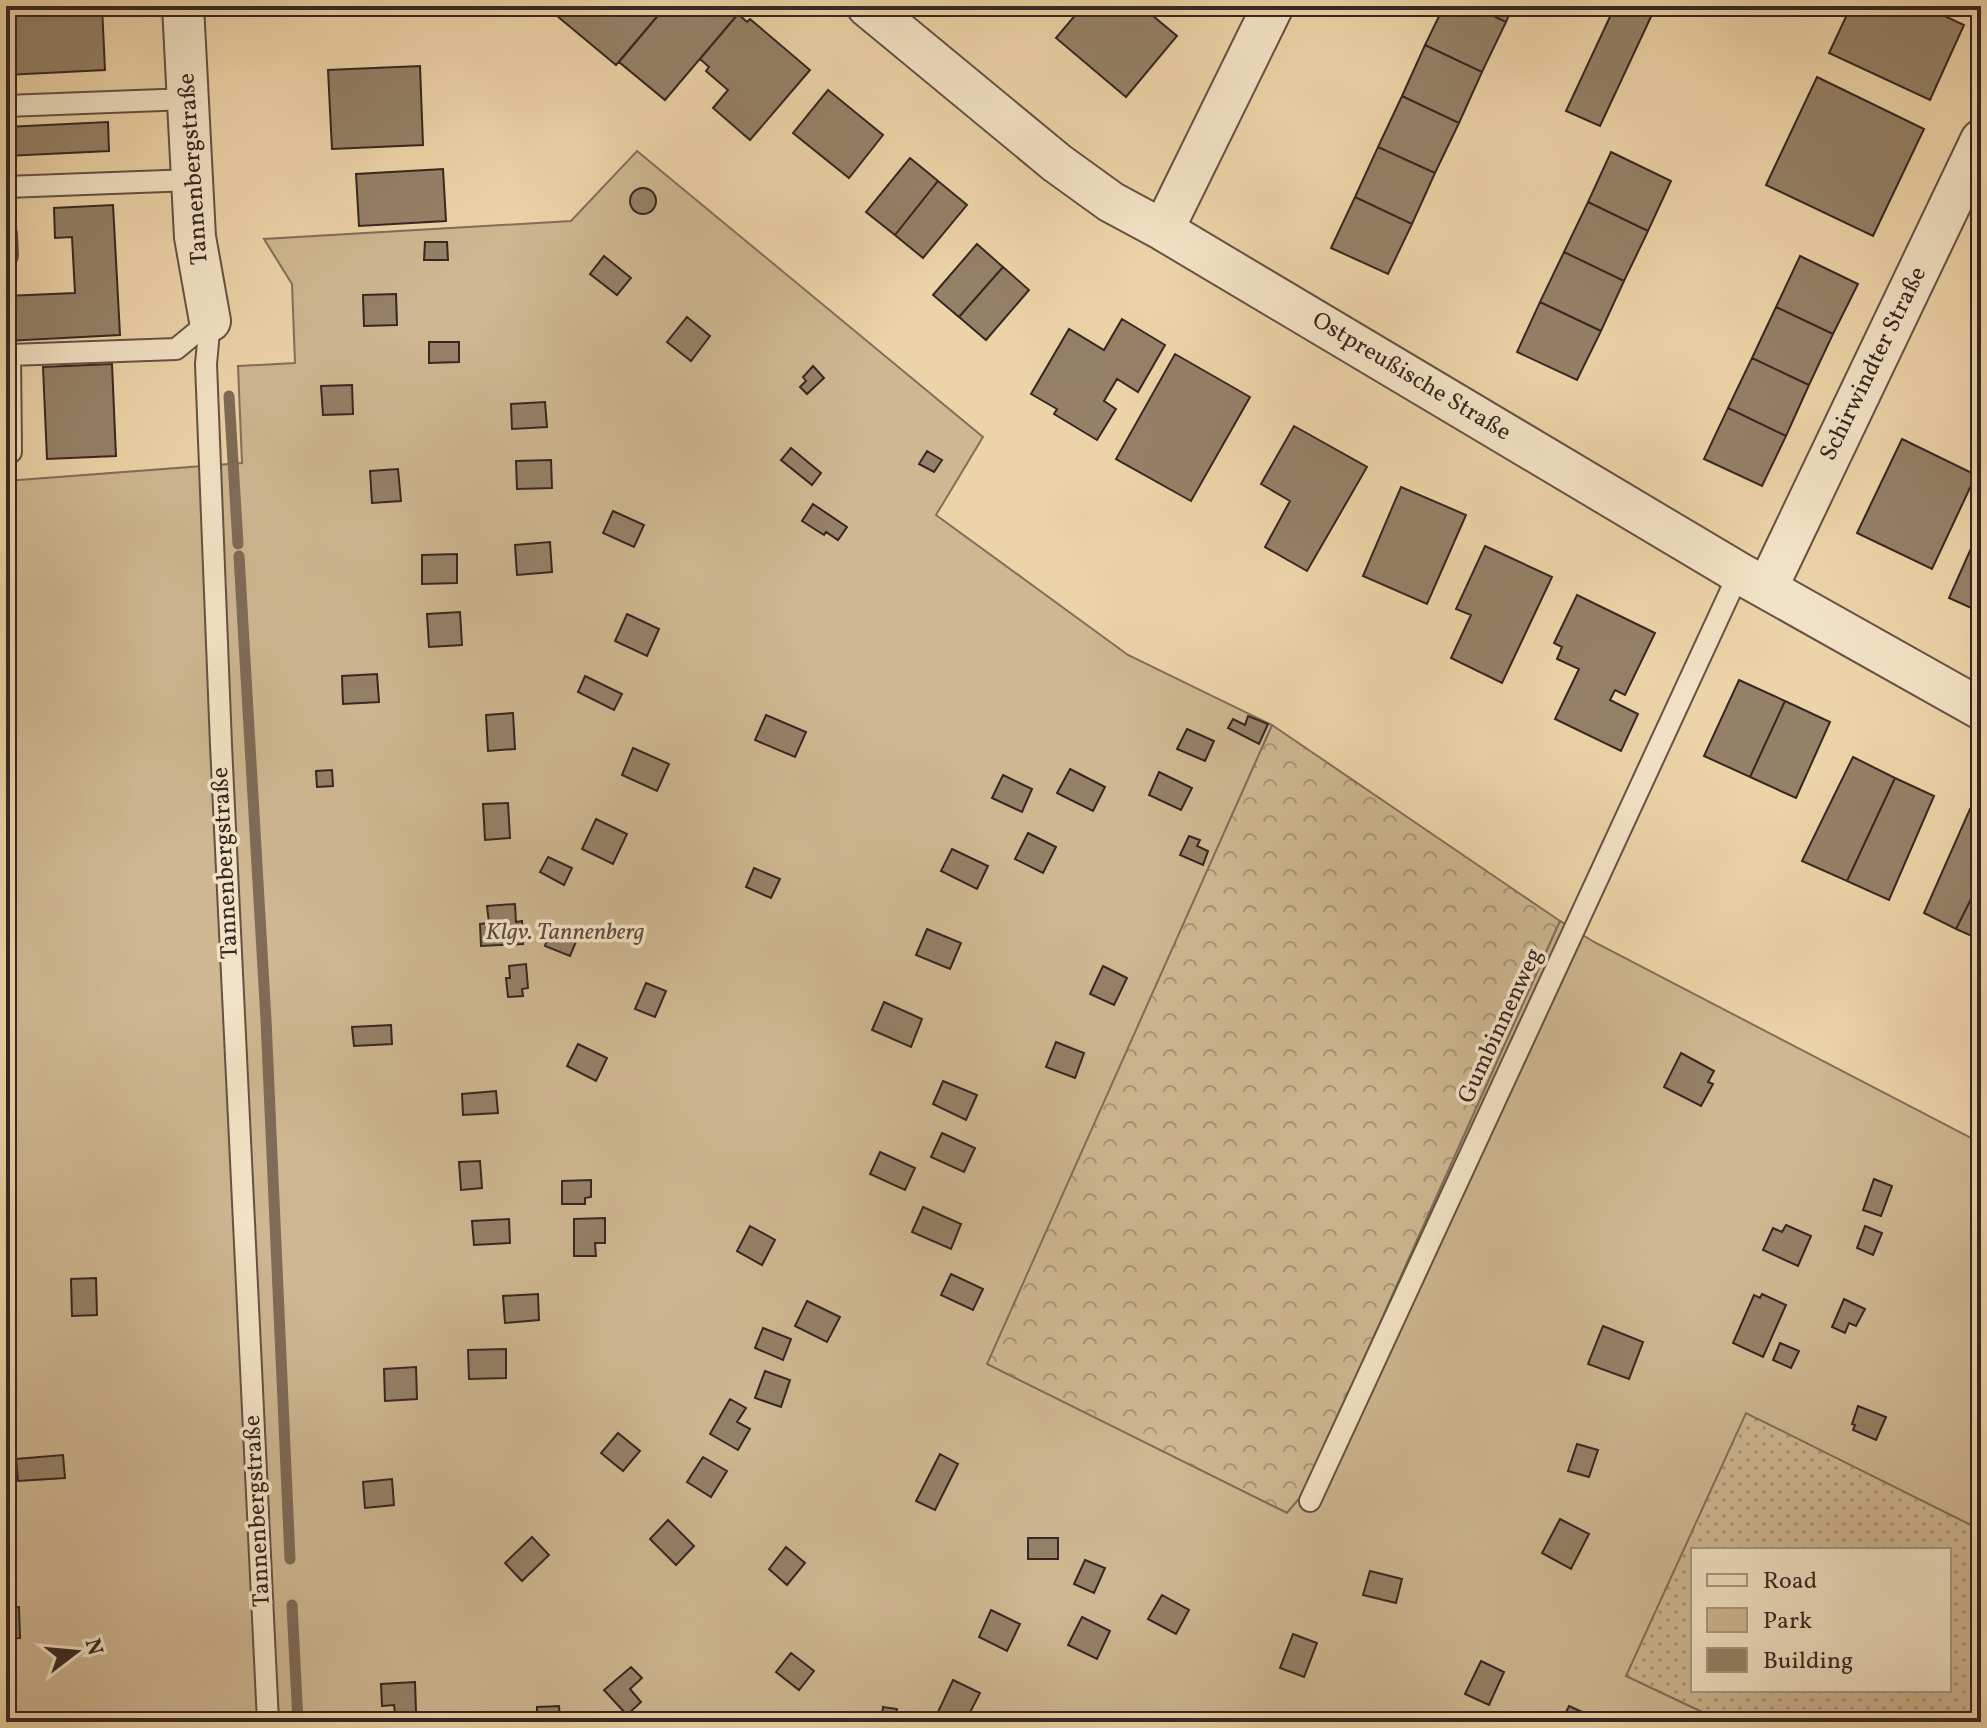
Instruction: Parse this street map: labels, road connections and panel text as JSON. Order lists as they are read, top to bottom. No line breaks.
{"streets":{"street":["Tannenbergstraße","Schirwindter Straße","Ostpreußische Straße"],"lane":["Gumbinnenweg"]},"crossings":[["Schirwindter Straße","Ostpreußische Straße"],["Schirwindter Straße","Gumbinnenweg"],["Ostpreußische Straße","Gumbinnenweg"]],"parks":["Klgv. Tannenberg"],"legend":["Road","Park","Building"],"north":"right"}
